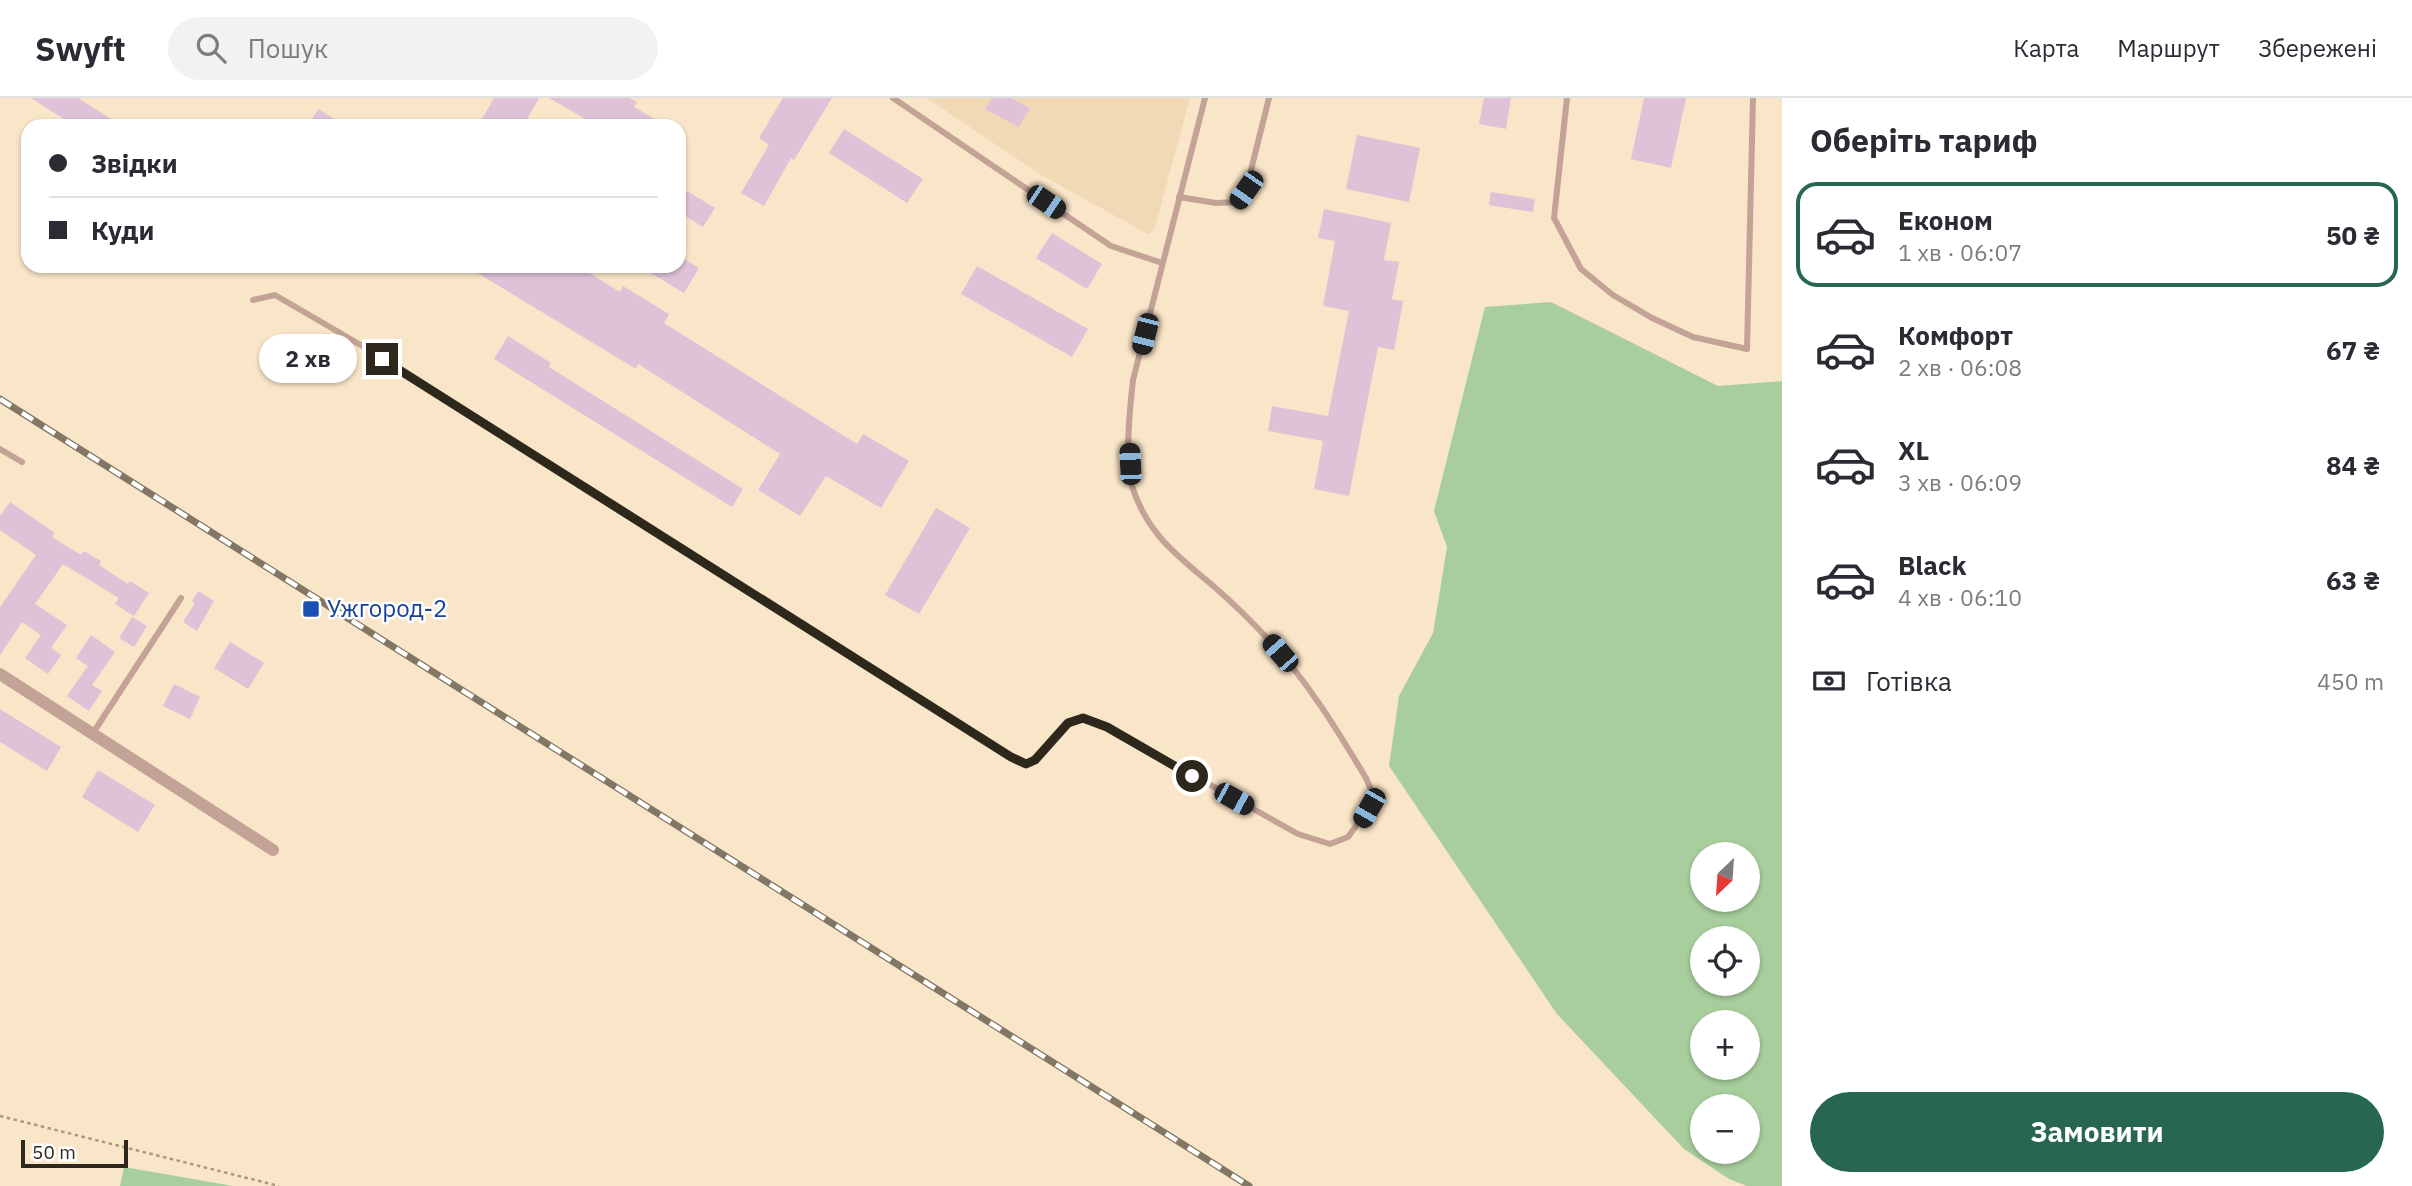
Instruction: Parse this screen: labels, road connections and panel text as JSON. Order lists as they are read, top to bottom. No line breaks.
{"places":{"transit":["Ужгород-2"]},"scale_bar":"50 m","north":"bottom left","page":{"header":"Swyft","search":"Пошук","nav":["Карта","Маршрут","Збережені"],"heading":"Оберіть тариф","banner":["Звідки","Куди"],"list":[{"name":"Економ","note":"1 хв · 06:07","value":"50 ₴"},{"name":"Комфорт","note":"2 хв · 06:08","value":"67 ₴"},{"name":"XL","note":"3 хв · 06:09","value":"84 ₴"},{"name":"Black","note":"4 хв · 06:10","value":"63 ₴"}],"bubble":"2 хв","pay":["Готівка","450 m"],"map_buttons":["+","−"],"buttons":"Замовити","scale":"50 m"}}
